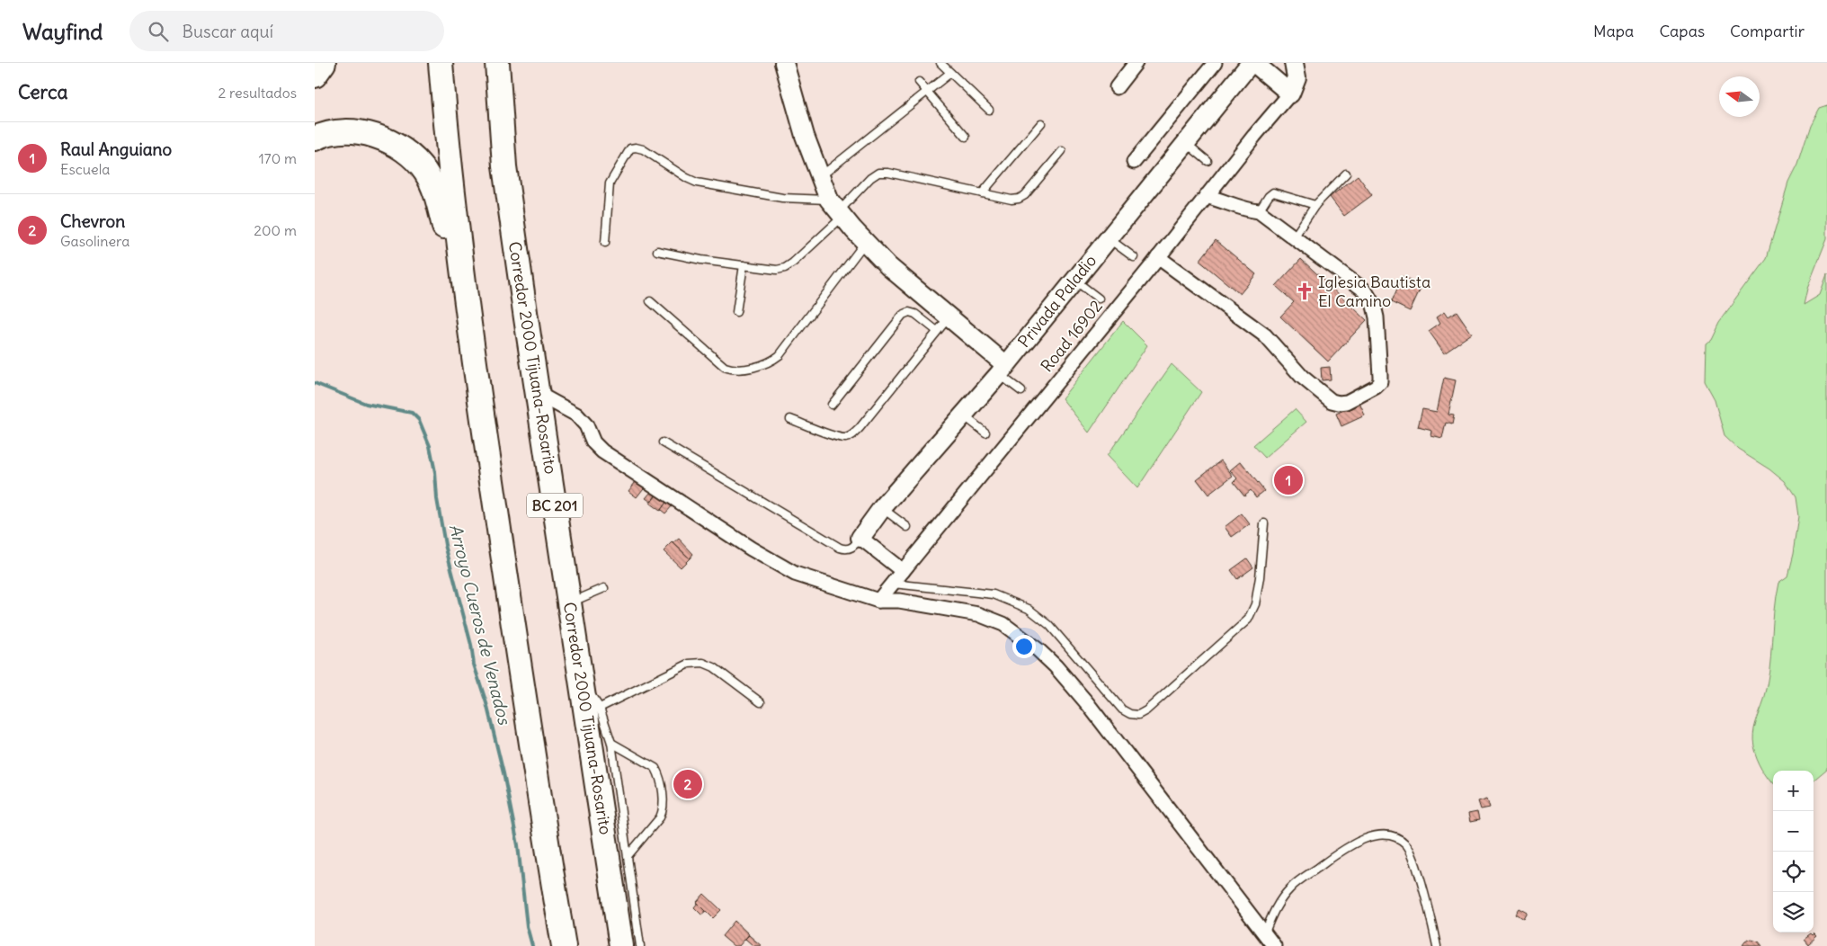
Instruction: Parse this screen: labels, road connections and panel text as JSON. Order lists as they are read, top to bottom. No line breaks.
{"streets":{"highway":["Corredor 2000 Tijuana-Rosarito","BC 201"],"street":["Privada Paladio","Road 16902"]},"water":["Arroyo Cueros de Venados"],"places":{"church":["Iglesia Bautista El Camino"]},"north":"left","page":{"header":"Wayfind","search":"Buscar aquí","nav":["Mapa","Capas","Compartir"],"heading":["Cerca","2 resultados"],"list":[{"mark":"1","name":"Raul Anguiano","note":"Escuela","value":"170 m"},{"mark":"2","name":"Chevron","note":"Gasolinera","value":"200 m"}],"pins":["1","2"],"map_buttons":["+","−"]}}
